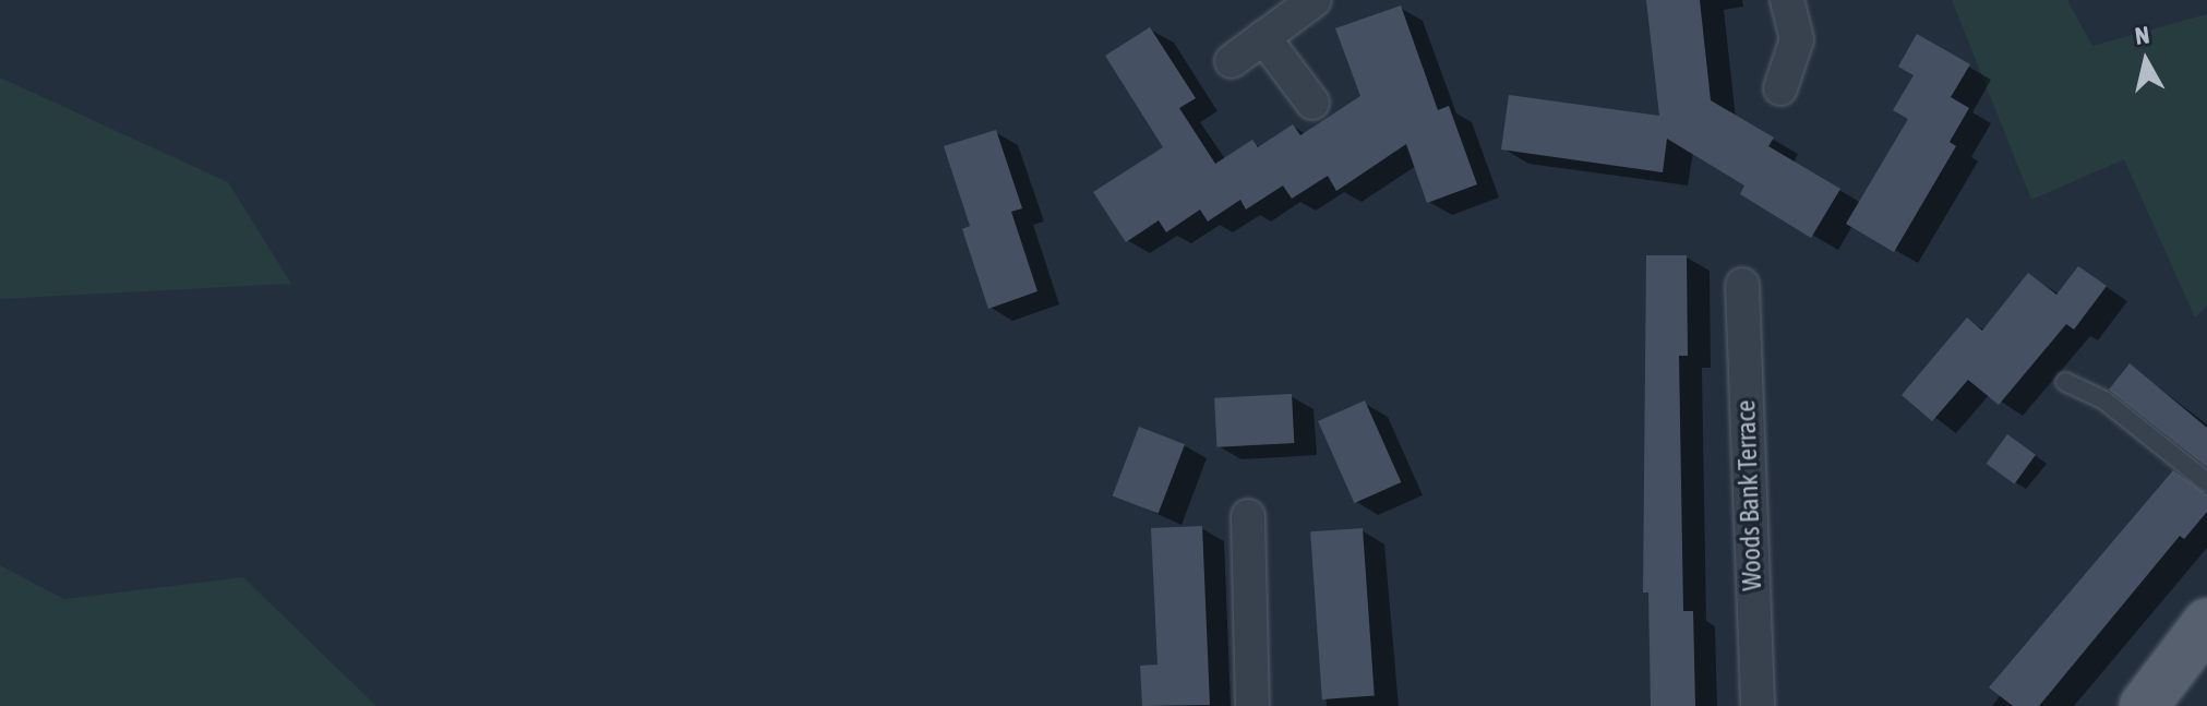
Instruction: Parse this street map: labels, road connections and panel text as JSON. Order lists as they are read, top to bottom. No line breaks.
{"streets":{"street":["Woods Bank Terrace"]},"north":"top"}
